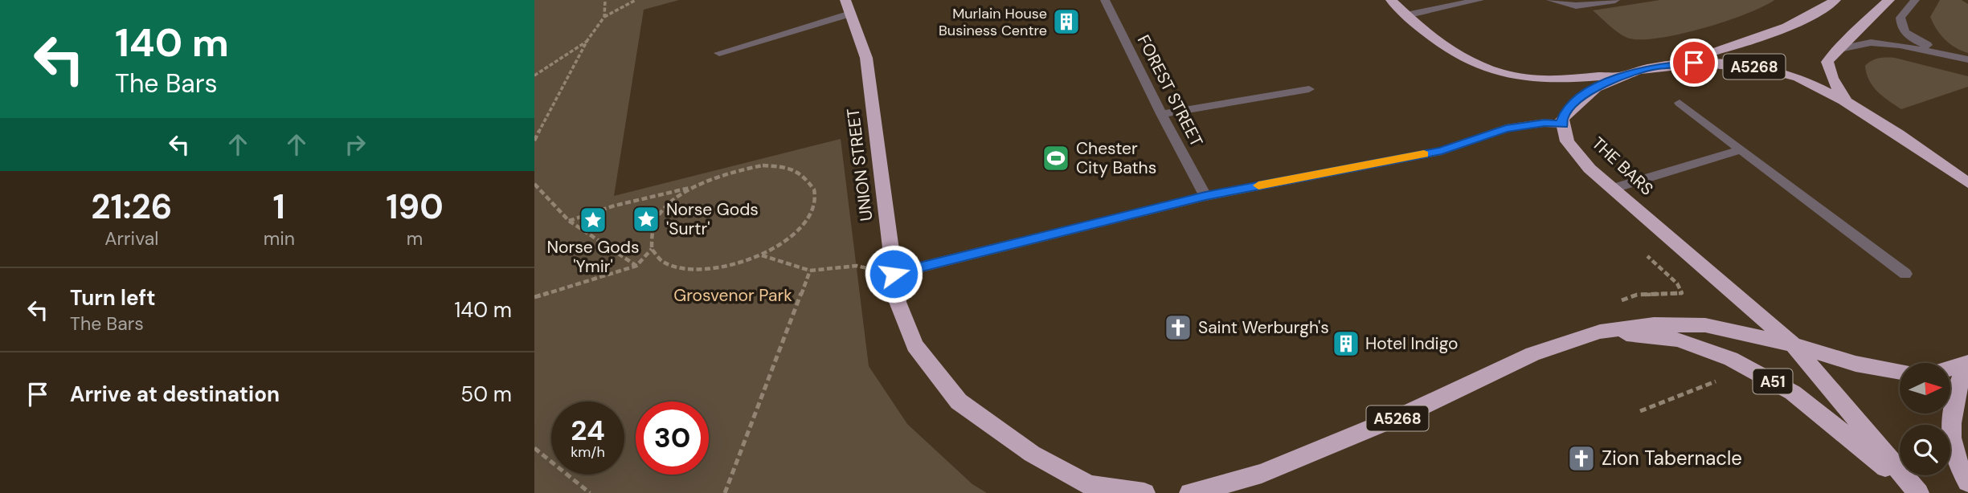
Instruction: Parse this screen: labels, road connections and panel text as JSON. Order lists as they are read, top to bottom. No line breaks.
{"streets":{"highway":["A5268","UNION STREET","THE BARS","A51"],"street":["FOREST STREET"]},"crossings":[["A5268","THE BARS"],["A5268","A51"],["THE BARS","A51"]],"parks":["Grosvenor Park"],"places":{"building":["Murlain House Business Centre","Hotel Indigo"],"sports":["Chester City Baths"],"place":["Norse Gods 'Surtr'","Norse Gods 'Ymir'"],"church":["Saint Werburgh's","Zion Tabernacle"]},"north":"right","page":{"turn":["140 m","The Bars"],"eta":["21:26","Arrival","1","min","190","m"],"list":[{"name":"Turn left","note":"The Bars","value":"140 m"},{"name":"Arrive at destination","value":"50 m"}],"speed":"24 km/h","limit":"30"}}
